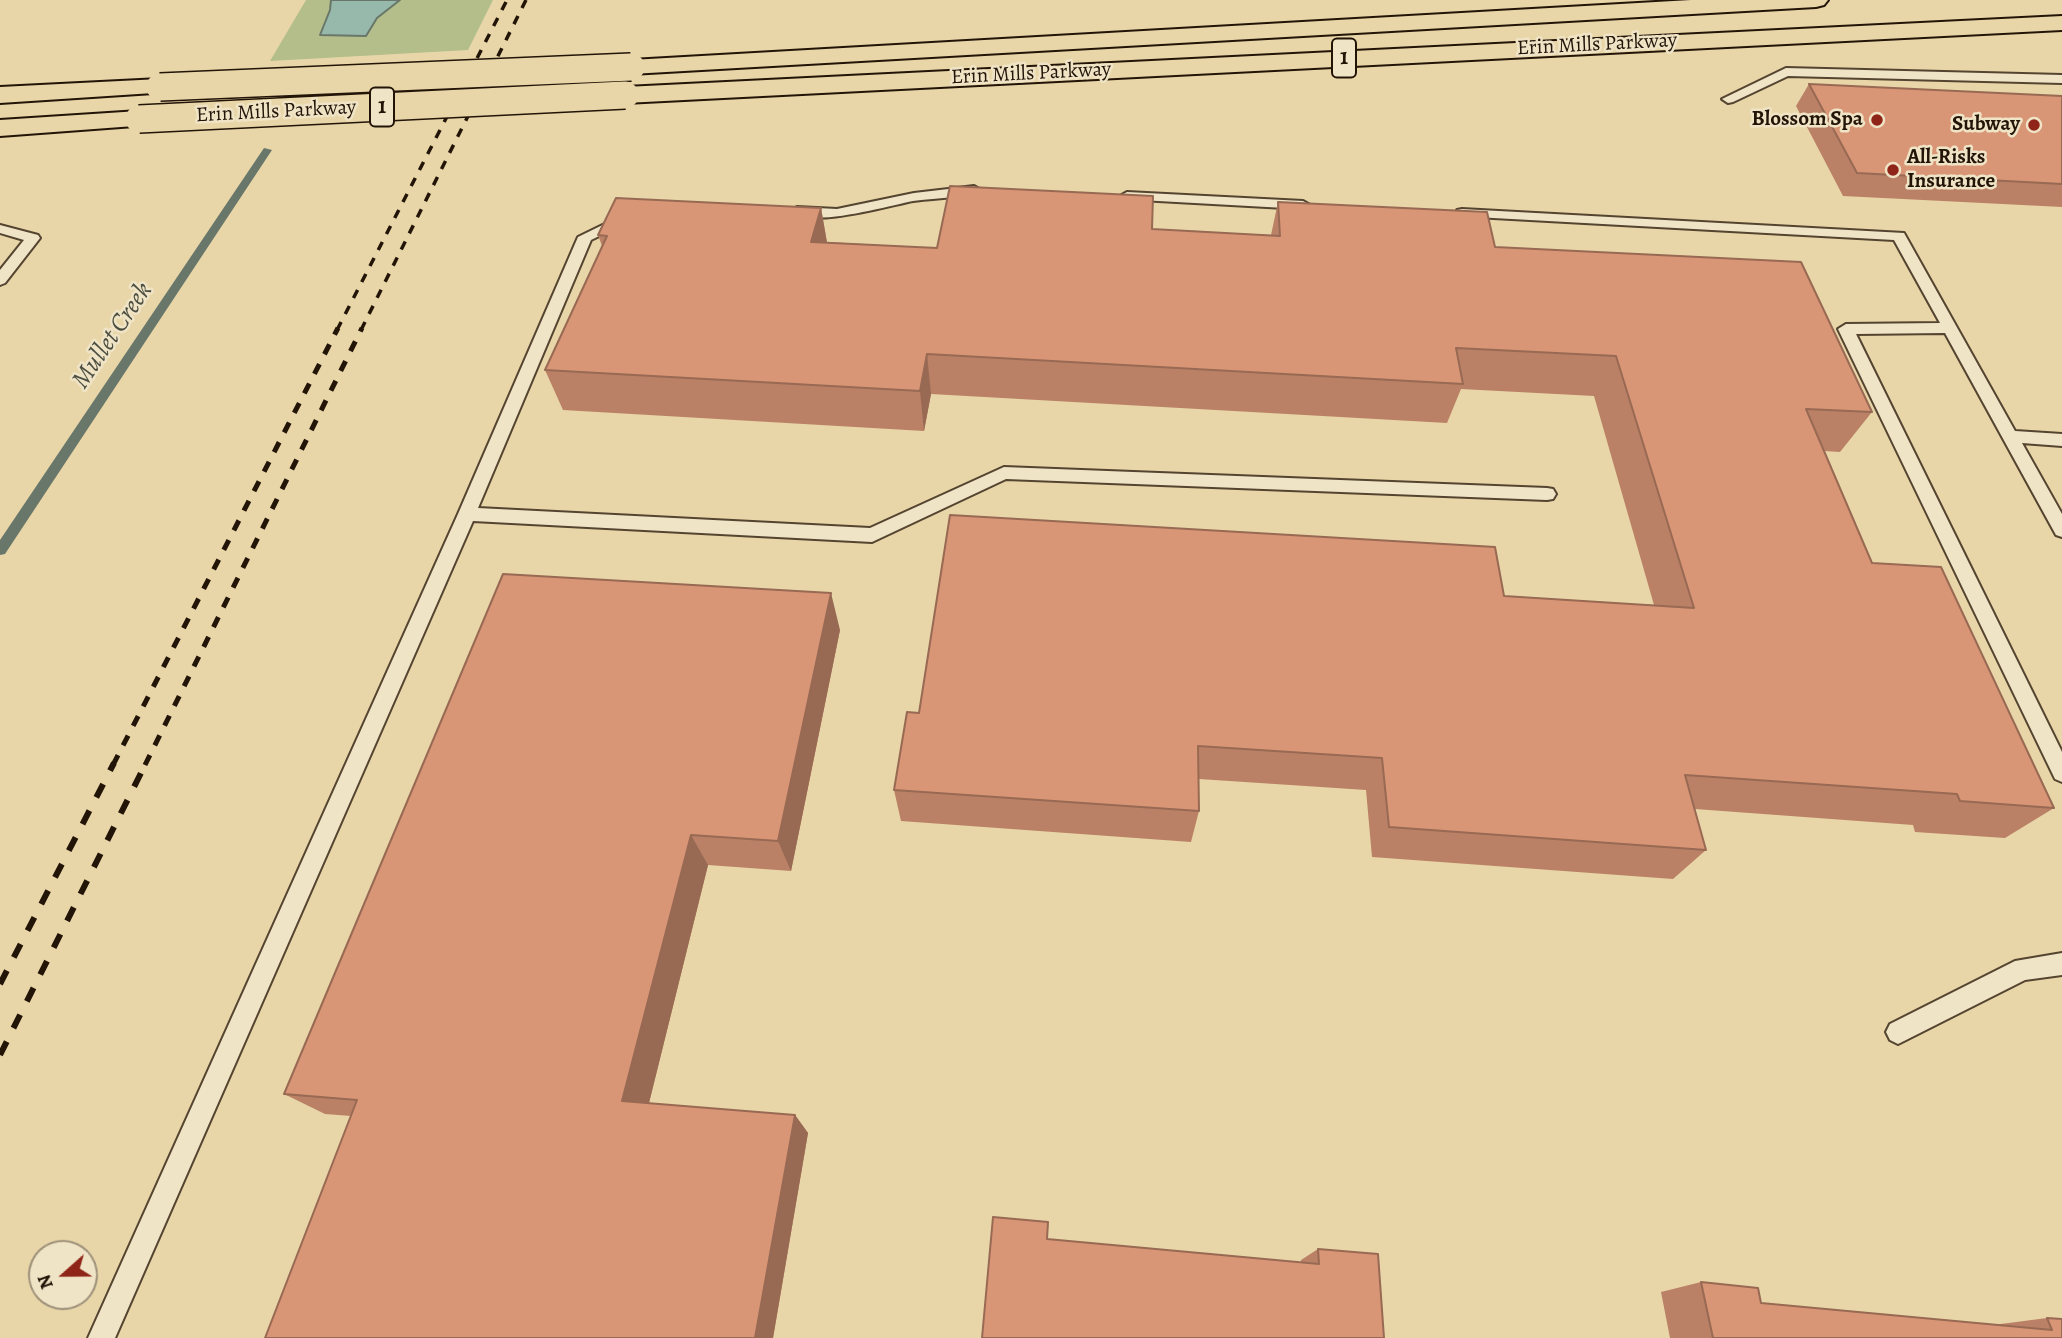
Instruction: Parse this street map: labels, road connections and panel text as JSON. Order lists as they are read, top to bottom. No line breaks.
{"streets":{"main road":["Erin Mills Parkway","1"]},"water":["Mullet Creek"],"places":["Blossom Spa","Subway","All-Risks Insurance"],"north":"left"}
